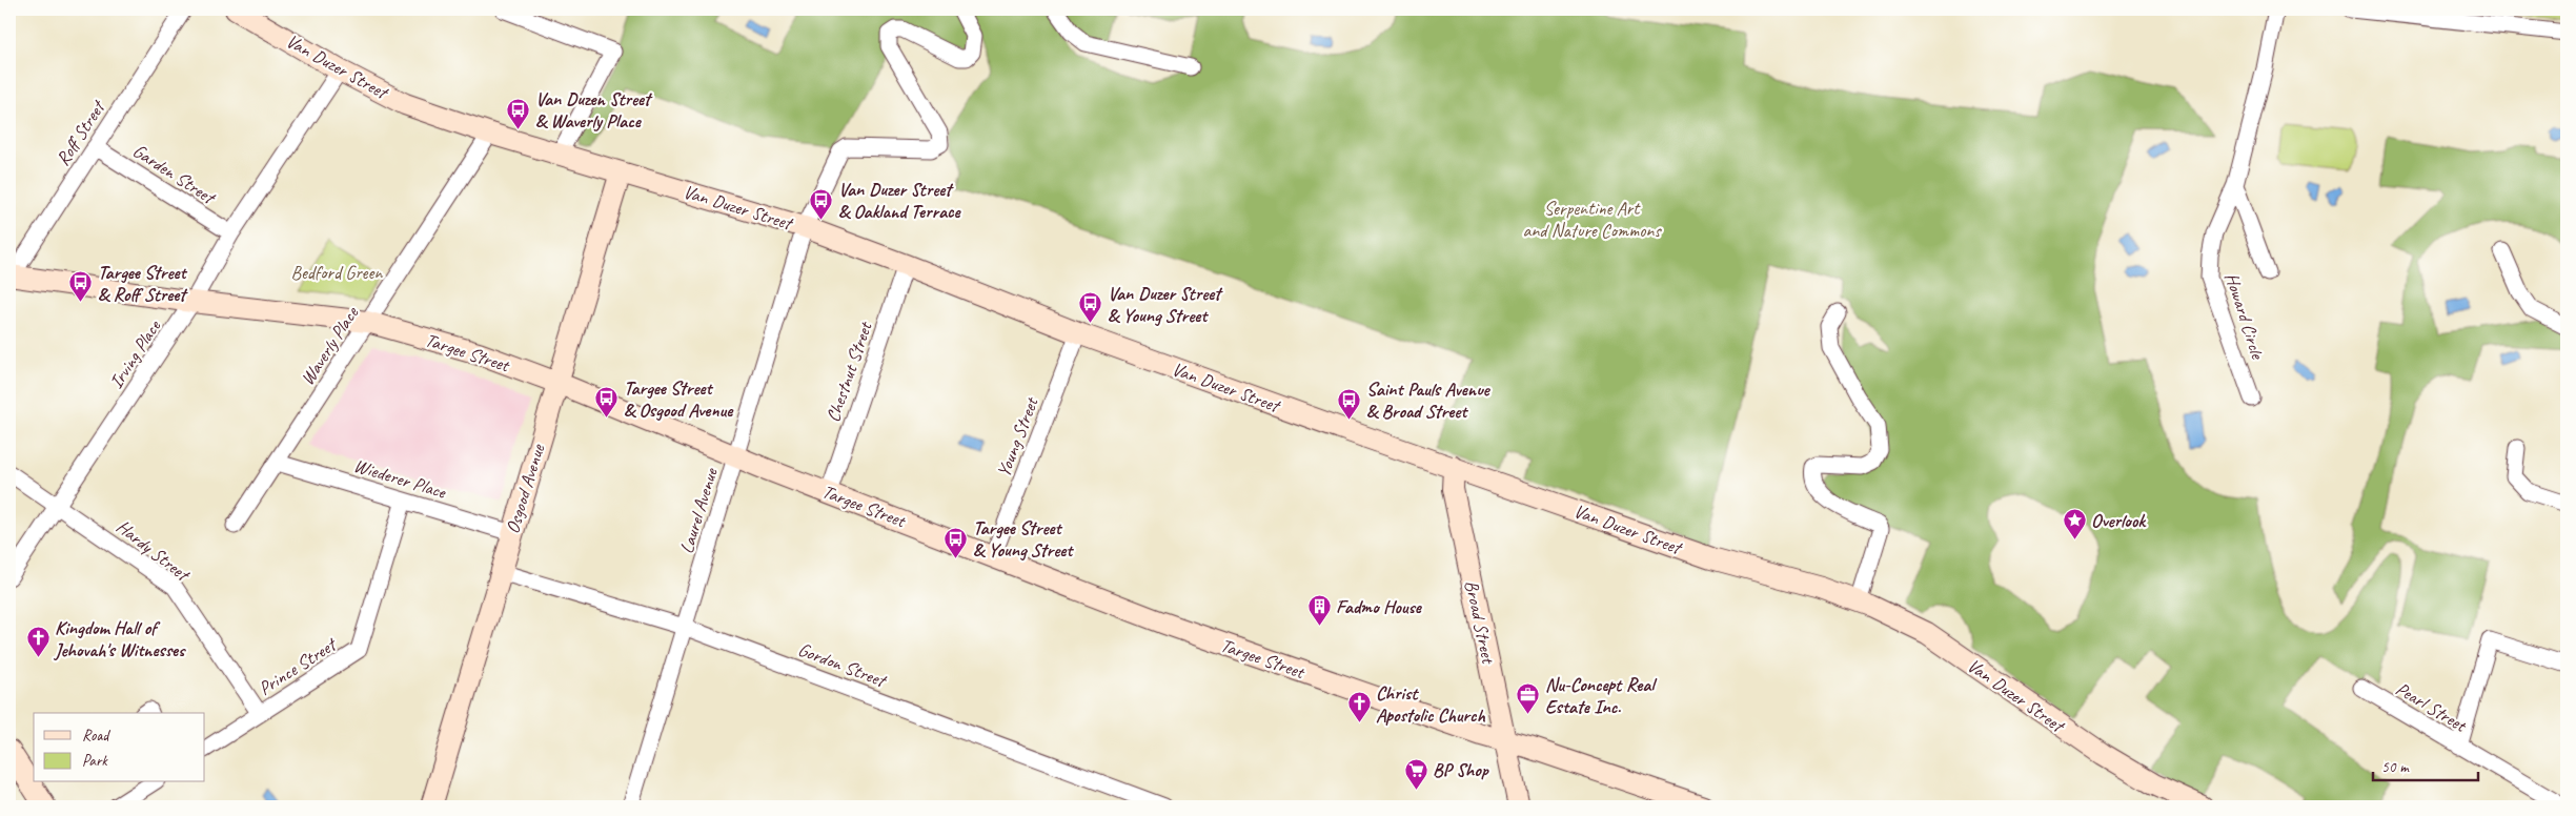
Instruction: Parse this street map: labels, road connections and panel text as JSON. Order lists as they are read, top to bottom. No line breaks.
{"streets":{"main road":["Van Duzer Street","Targee Street","Osgood Avenue","Broad Street"],"street":["Roff Street","Garden Street","Howard Circle","Waverly Place","Irving Place","Chestnut Street","Young Street","Wiederer Place","Laurel Avenue","Hardy Street","Gordon Street","Prince Street","Pearl Street"]},"crossings":[["Van Duzer Street","Waverly Place"],["Van Duzer Street","Irving Place"],["Van Duzer Street","Chestnut Street"],["Van Duzer Street","Young Street"],["Van Duzer Street","Osgood Avenue"],["Van Duzer Street","Laurel Avenue"],["Van Duzer Street","Broad Street"],["Roff Street","Garden Street"],["Roff Street","Targee Street"],["Garden Street","Irving Place"],["Waverly Place","Targee Street"],["Waverly Place","Wiederer Place"],["Targee Street","Irving Place"],["Targee Street","Chestnut Street"],["Targee Street","Young Street"],["Targee Street","Osgood Avenue"],["Targee Street","Laurel Avenue"],["Targee Street","Broad Street"],["Irving Place","Hardy Street"],["Wiederer Place","Osgood Avenue"],["Wiederer Place","Prince Street"],["Osgood Avenue","Gordon Street"],["Laurel Avenue","Gordon Street"],["Hardy Street","Prince Street"]],"parks":["Serpentine Art and Nature Commons","Bedford Green"],"places":{"bus stop":["Van Duzen Street & Waverly Place","Van Duzer Street & Oakland Terrace","Targee Street & Roff Street","Van Duzer Street & Young Street","Targee Street & Osgood Avenue","Saint Pauls Avenue & Broad Street","Targee Street & Young Street"],"place":["Overlook"],"building":["Fadmo House"],"church":["Kingdom Hall of Jehovah's Witnesses","Christ Apostolic Church"],"office":["Nu-Concept Real Estate Inc."],"supermarket":["BP Shop"]},"legend":["Road","Park"],"scale_bar":"50 m"}
